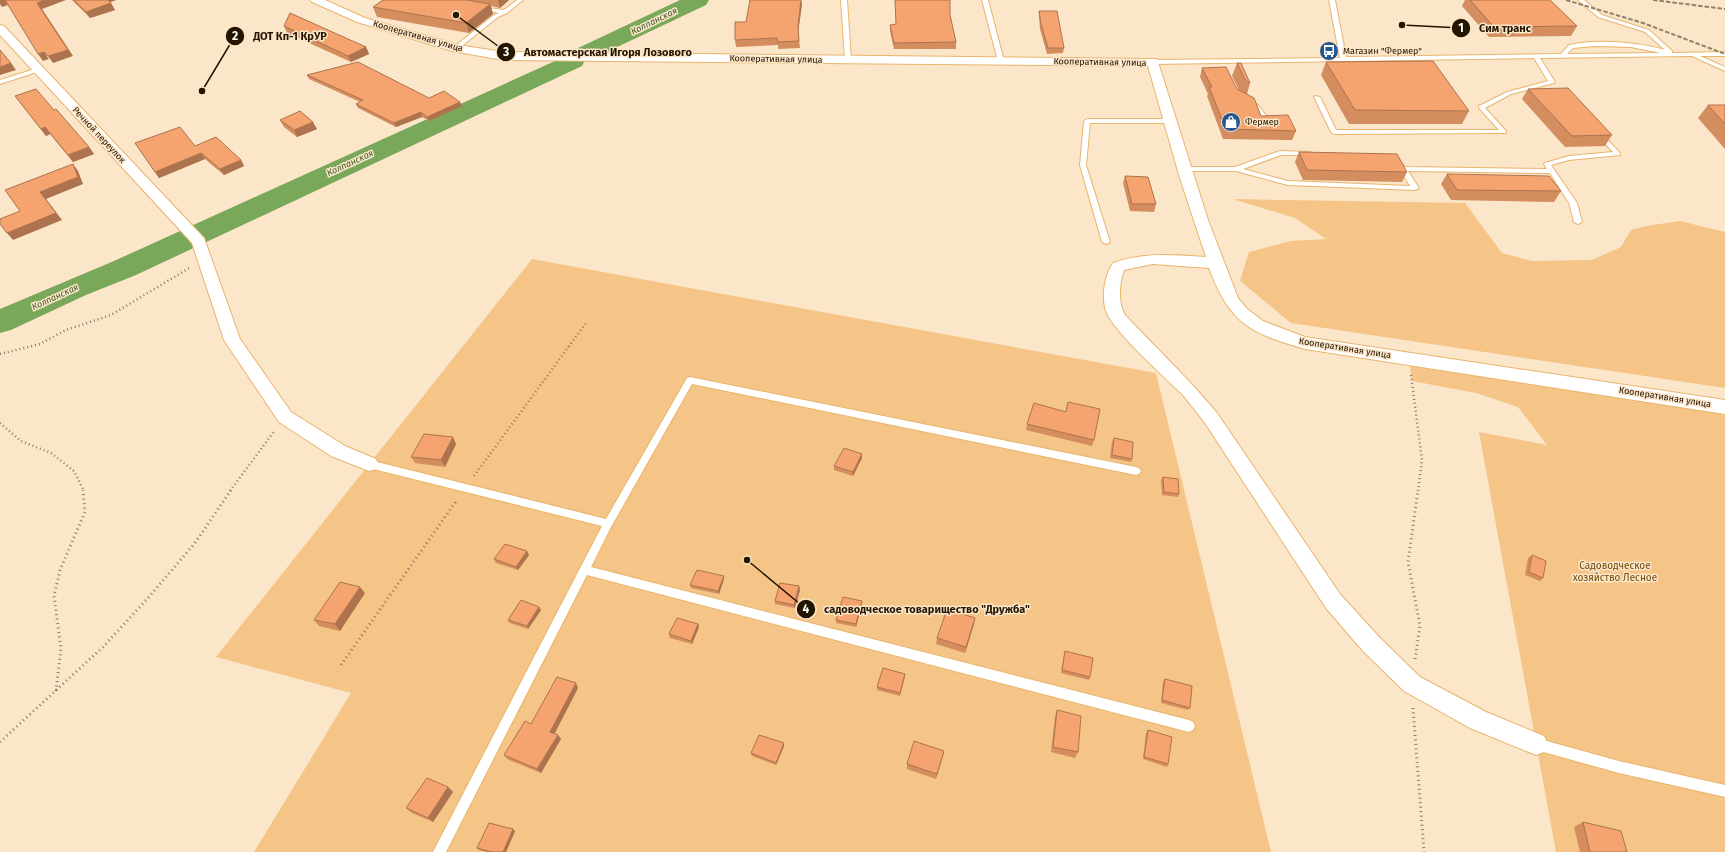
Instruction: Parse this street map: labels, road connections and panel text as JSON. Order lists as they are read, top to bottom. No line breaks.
{"streets":{"street":["Кооперативная улица","Речной переулок"]},"water":["Колпанская"],"parks":["Садоводческое хозяйство Лесное"],"places":{"other":["Автомастерская Игоря Лозового","Сим транс","ДОТ Кп-1 КрУР","садоводческое товарищество \"Дружба\""],"bus stop":["Магазин \"Фермер\""],"shop":["Фермер"]}}
